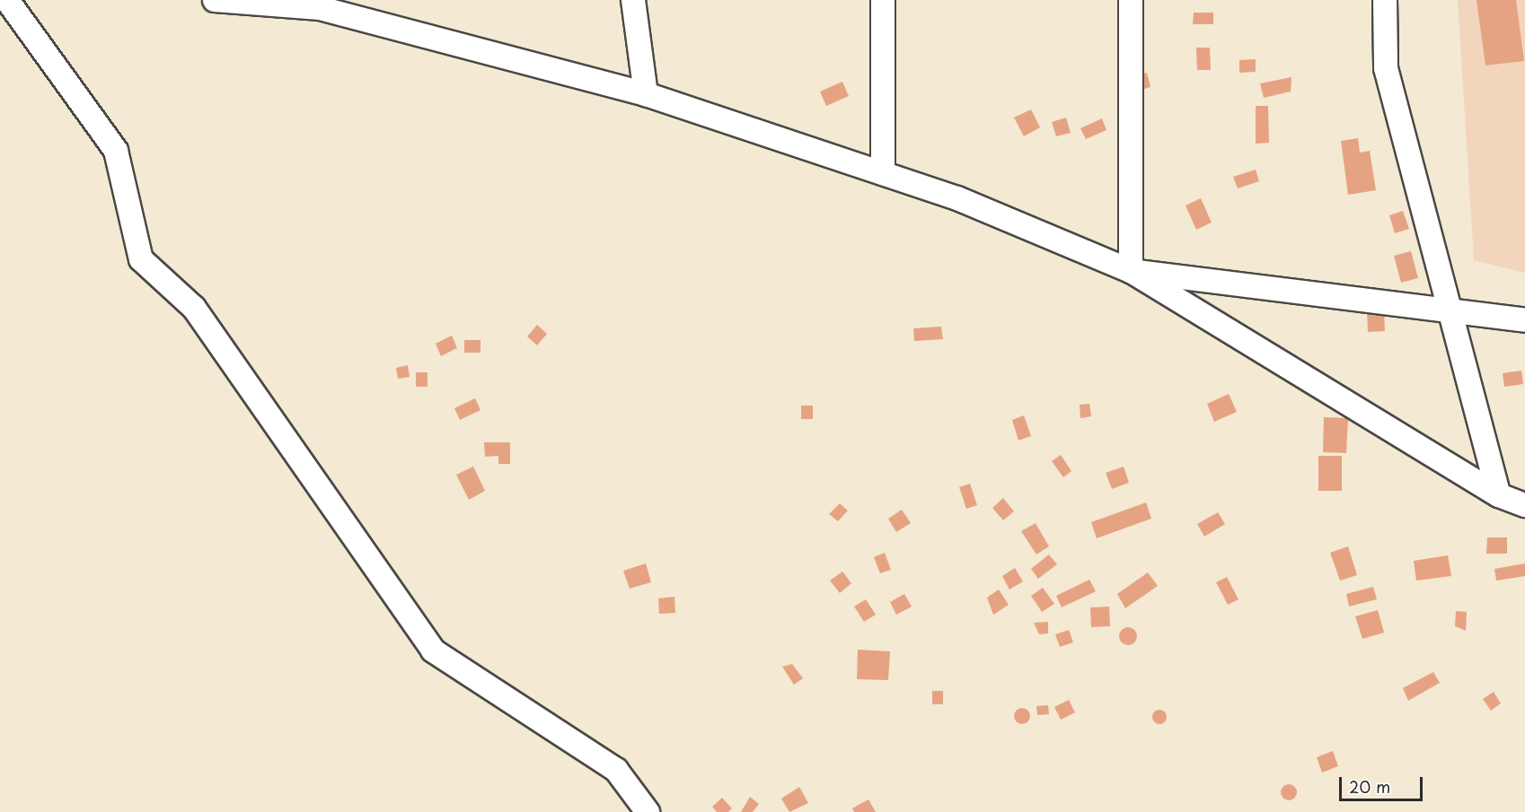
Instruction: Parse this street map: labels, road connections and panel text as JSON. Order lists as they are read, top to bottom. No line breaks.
{"scale_bar":"20 m"}
